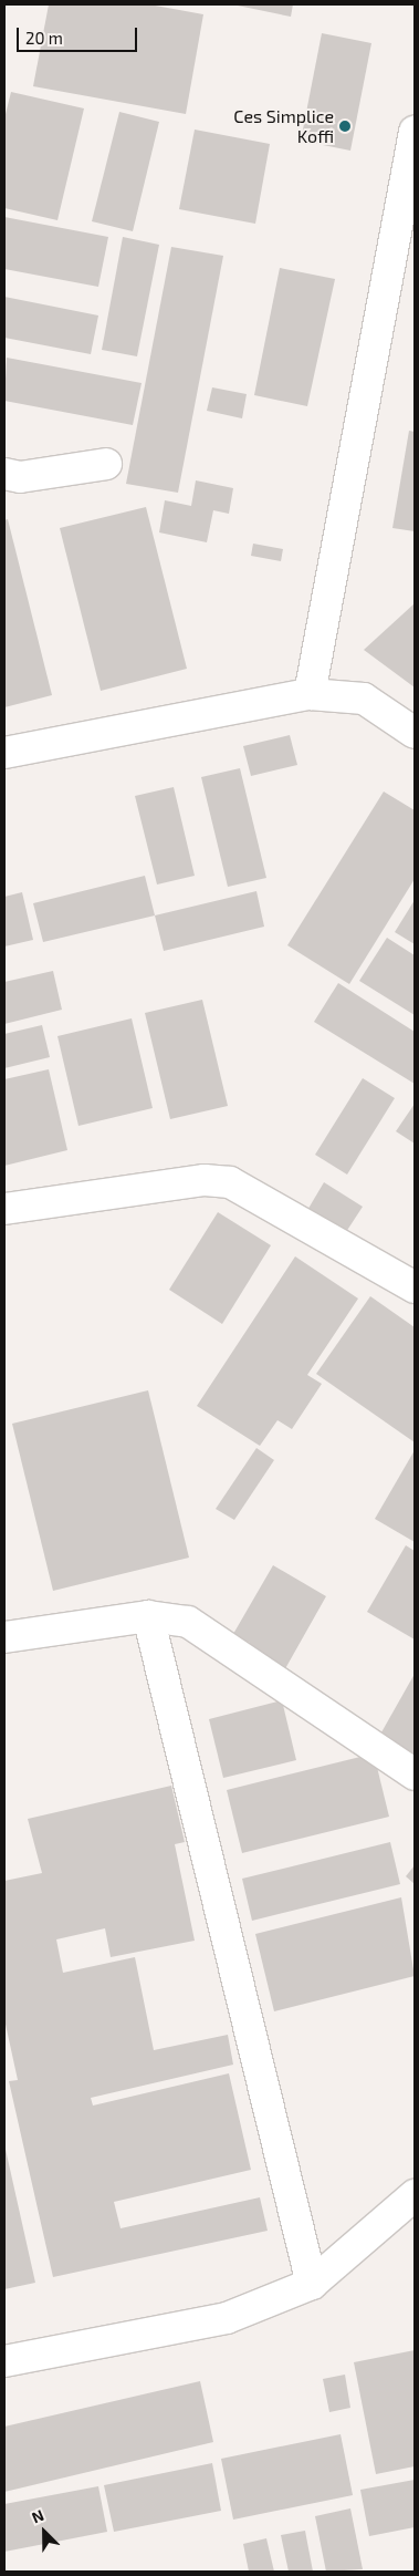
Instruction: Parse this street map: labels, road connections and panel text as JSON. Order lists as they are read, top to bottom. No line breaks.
{"places":["Ces Simplice Koffi"],"scale_bar":"20 m","north":"top left"}
